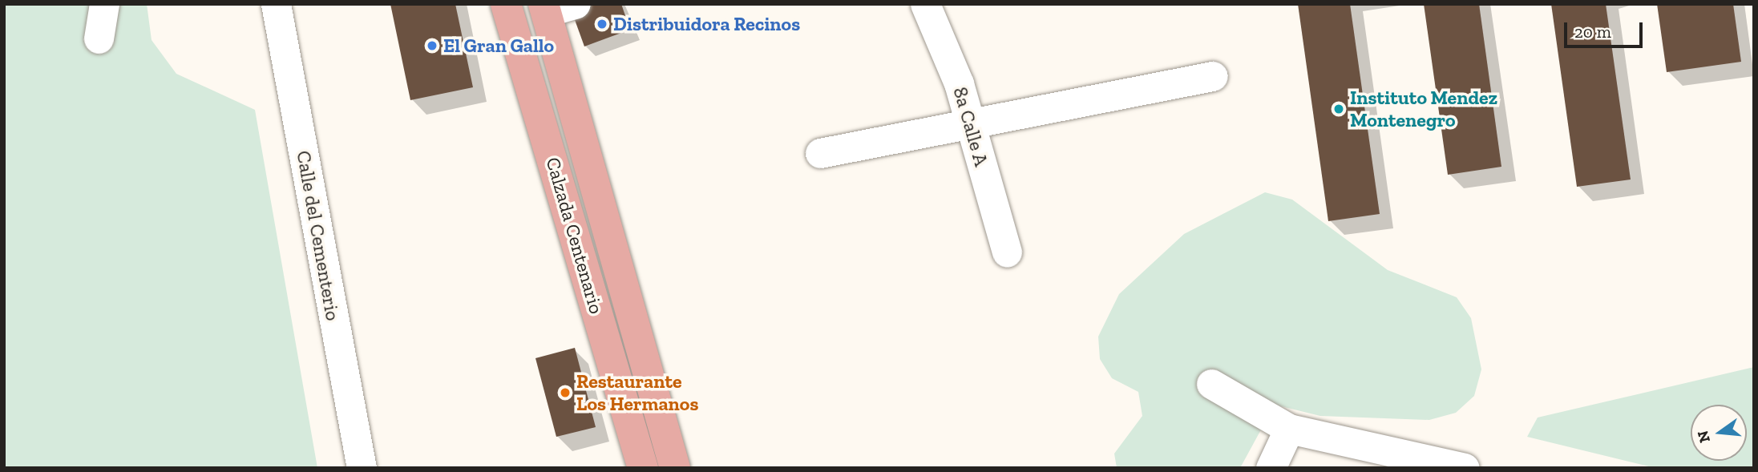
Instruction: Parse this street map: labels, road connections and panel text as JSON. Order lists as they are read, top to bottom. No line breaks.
{"streets":{"main road":["Calzada Centenario"],"street":["8a Calle A","Calle del Cementerio"]},"places":["Distribuidora Recinos","El Gran Gallo","Instituto Mendez Montenegro","Restaurante Los Hermanos"],"scale_bar":"20 m","north":"left"}
